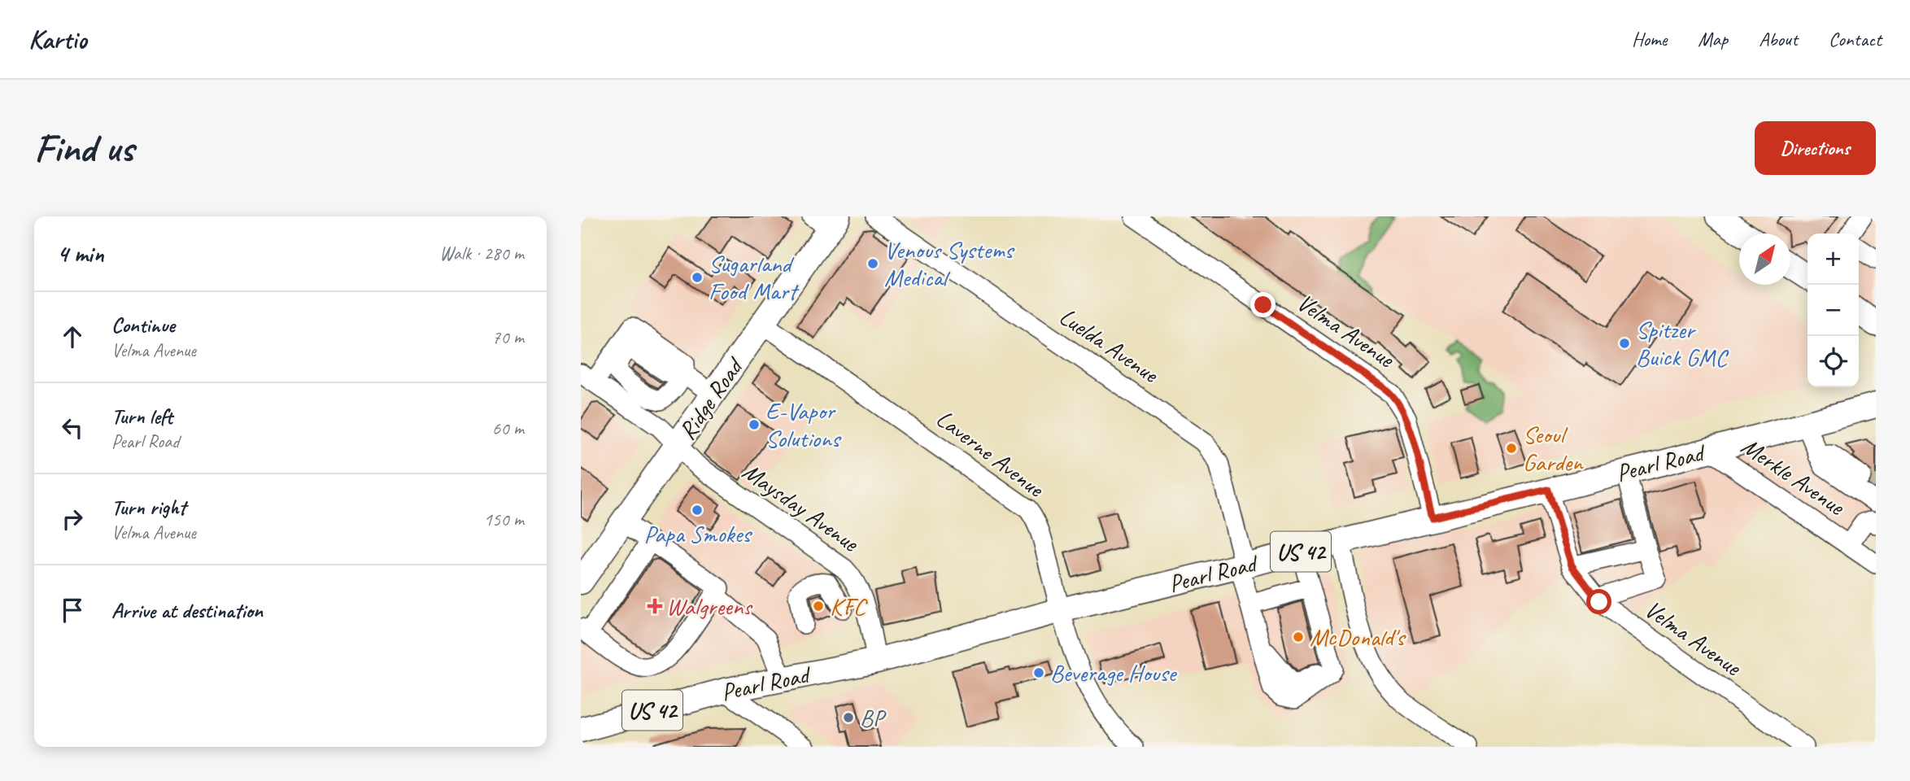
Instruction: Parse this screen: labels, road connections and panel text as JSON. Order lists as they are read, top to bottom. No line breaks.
{"streets":{"main road":["Ridge Road","Pearl Road","US 42"],"street":["Velma Avenue","Luelda Avenue","Laverne Avenue","Merkle Avenue","Maysday Avenue"]},"crossings":[["Velma Avenue","Pearl Road"],["Luelda Avenue","Pearl Road"],["Ridge Road","Laverne Avenue"],["Ridge Road","Maysday Avenue"],["Laverne Avenue","Pearl Road"],["Pearl Road","Merkle Avenue"],["Pearl Road","Maysday Avenue"]],"places":{"other":["Venous Systems Medical","Sugarland Food Mart","Spitzer Buick GMC","E-Vapor Solutions","Seoul Garden","Papa Smokes","KFC","McDonald's","Beverage House","BP"],"health":["Walgreens"]},"north":"top right","page":{"header":"Kartio","nav":["Home","Map","About","Contact"],"buttons":"Directions","title":"Find us","heading":["4 min","Walk · 280 m"],"map_buttons":["+","−"],"list":[["Continue","Velma Avenue","70 m"],["Turn left","Pearl Road","60 m"],["Turn right","Velma Avenue","150 m"],"Arrive at destination"]}}
